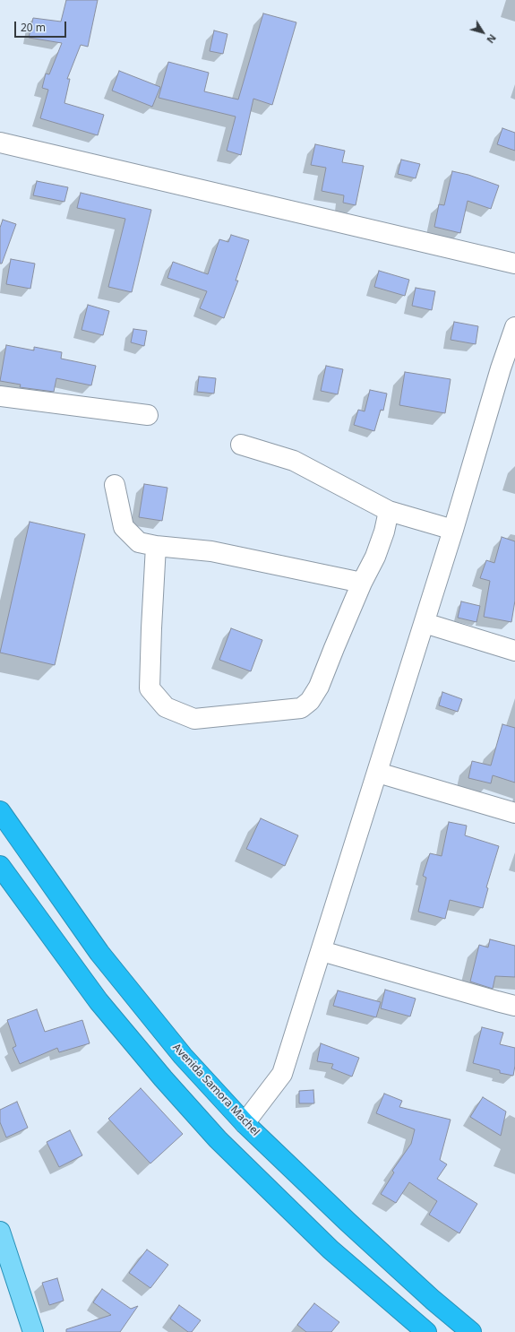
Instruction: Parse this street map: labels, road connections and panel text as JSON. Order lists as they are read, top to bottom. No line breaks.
{"streets":{"highway":["Avenida Samora Machel"]},"scale_bar":"20 m","north":"bottom right"}
